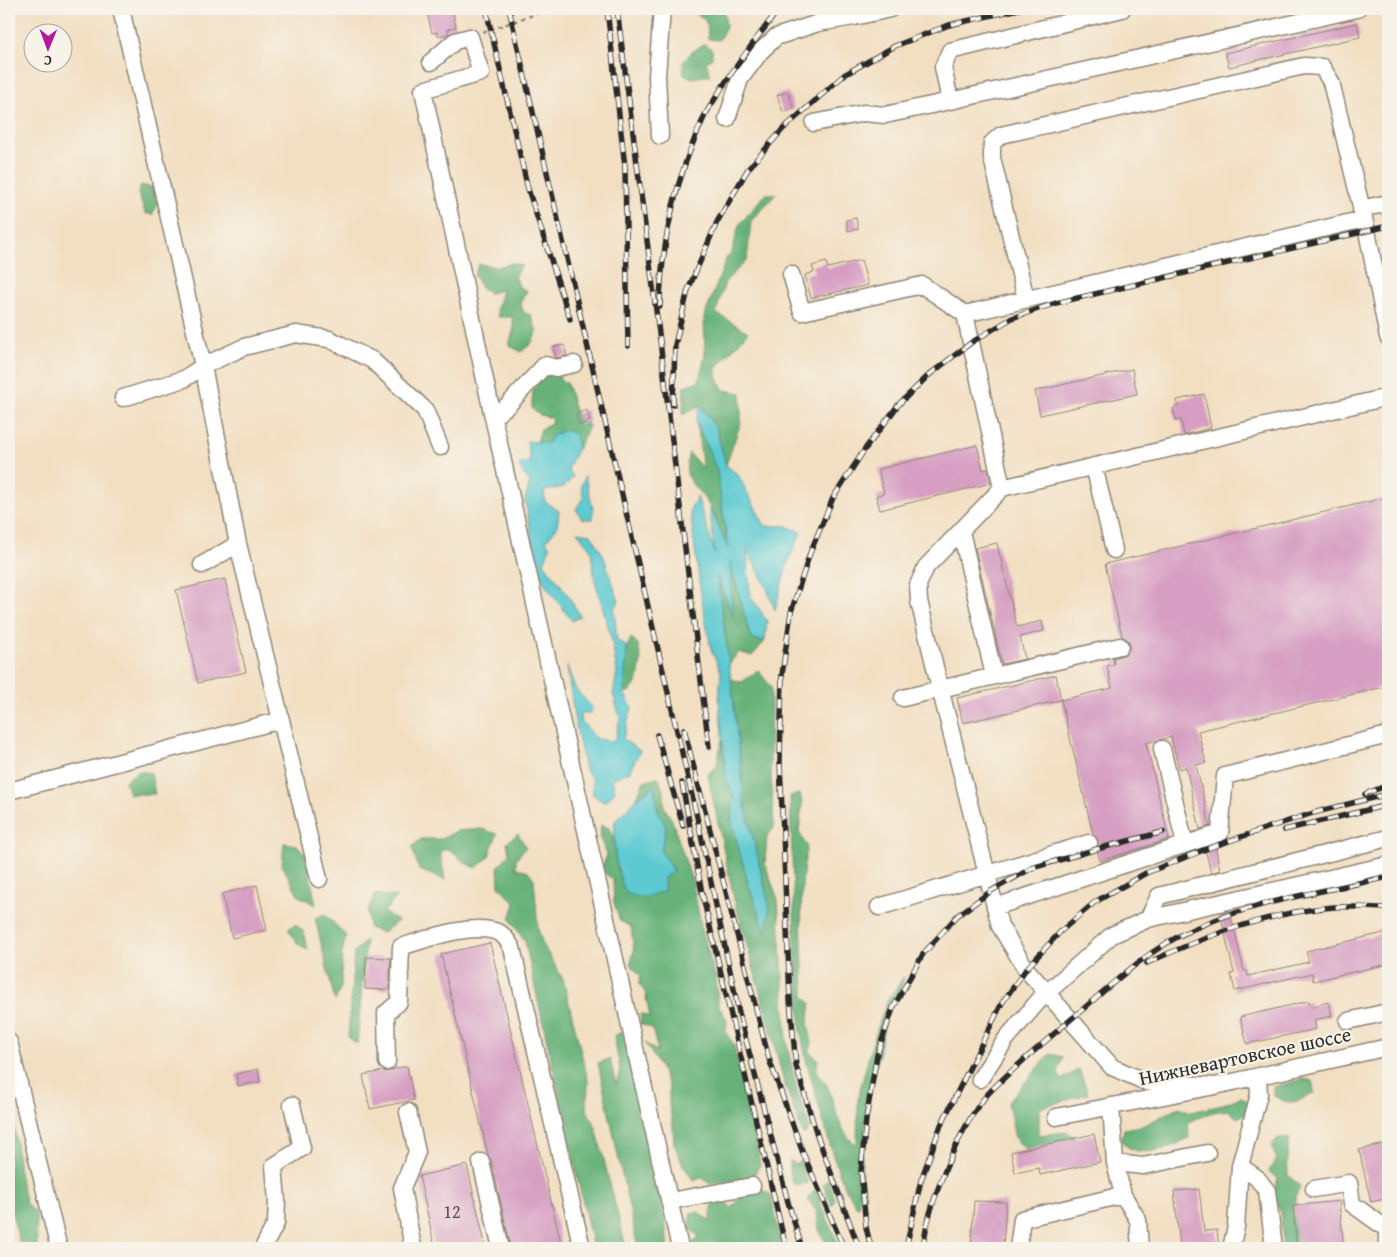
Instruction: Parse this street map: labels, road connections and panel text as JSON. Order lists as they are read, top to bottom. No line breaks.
{"streets":{"street":["Нижневартовское шоссе"]},"house_numbers":["12"],"north":"bottom"}
